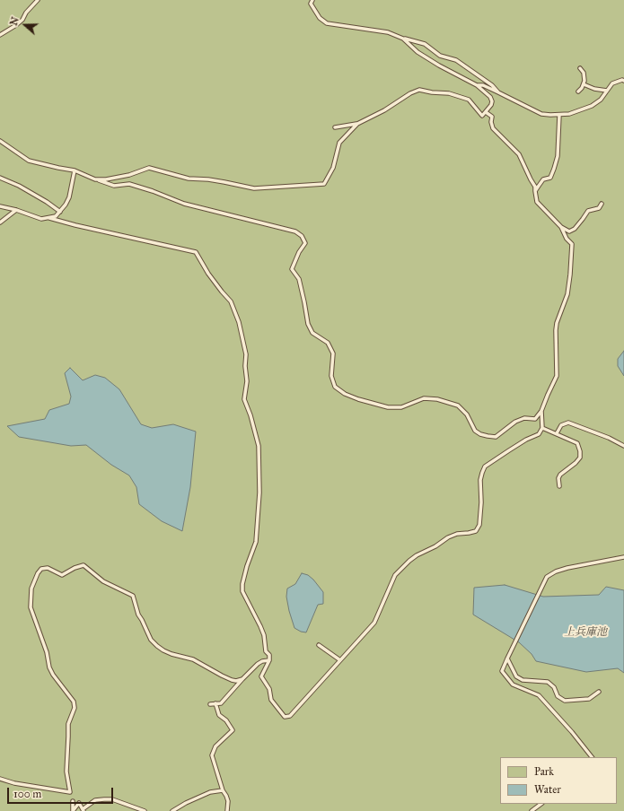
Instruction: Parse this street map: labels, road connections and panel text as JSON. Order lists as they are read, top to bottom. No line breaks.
{"water":["上兵庫池"],"legend":["Park","Water"],"scale_bar":"100 m","north":"left"}
